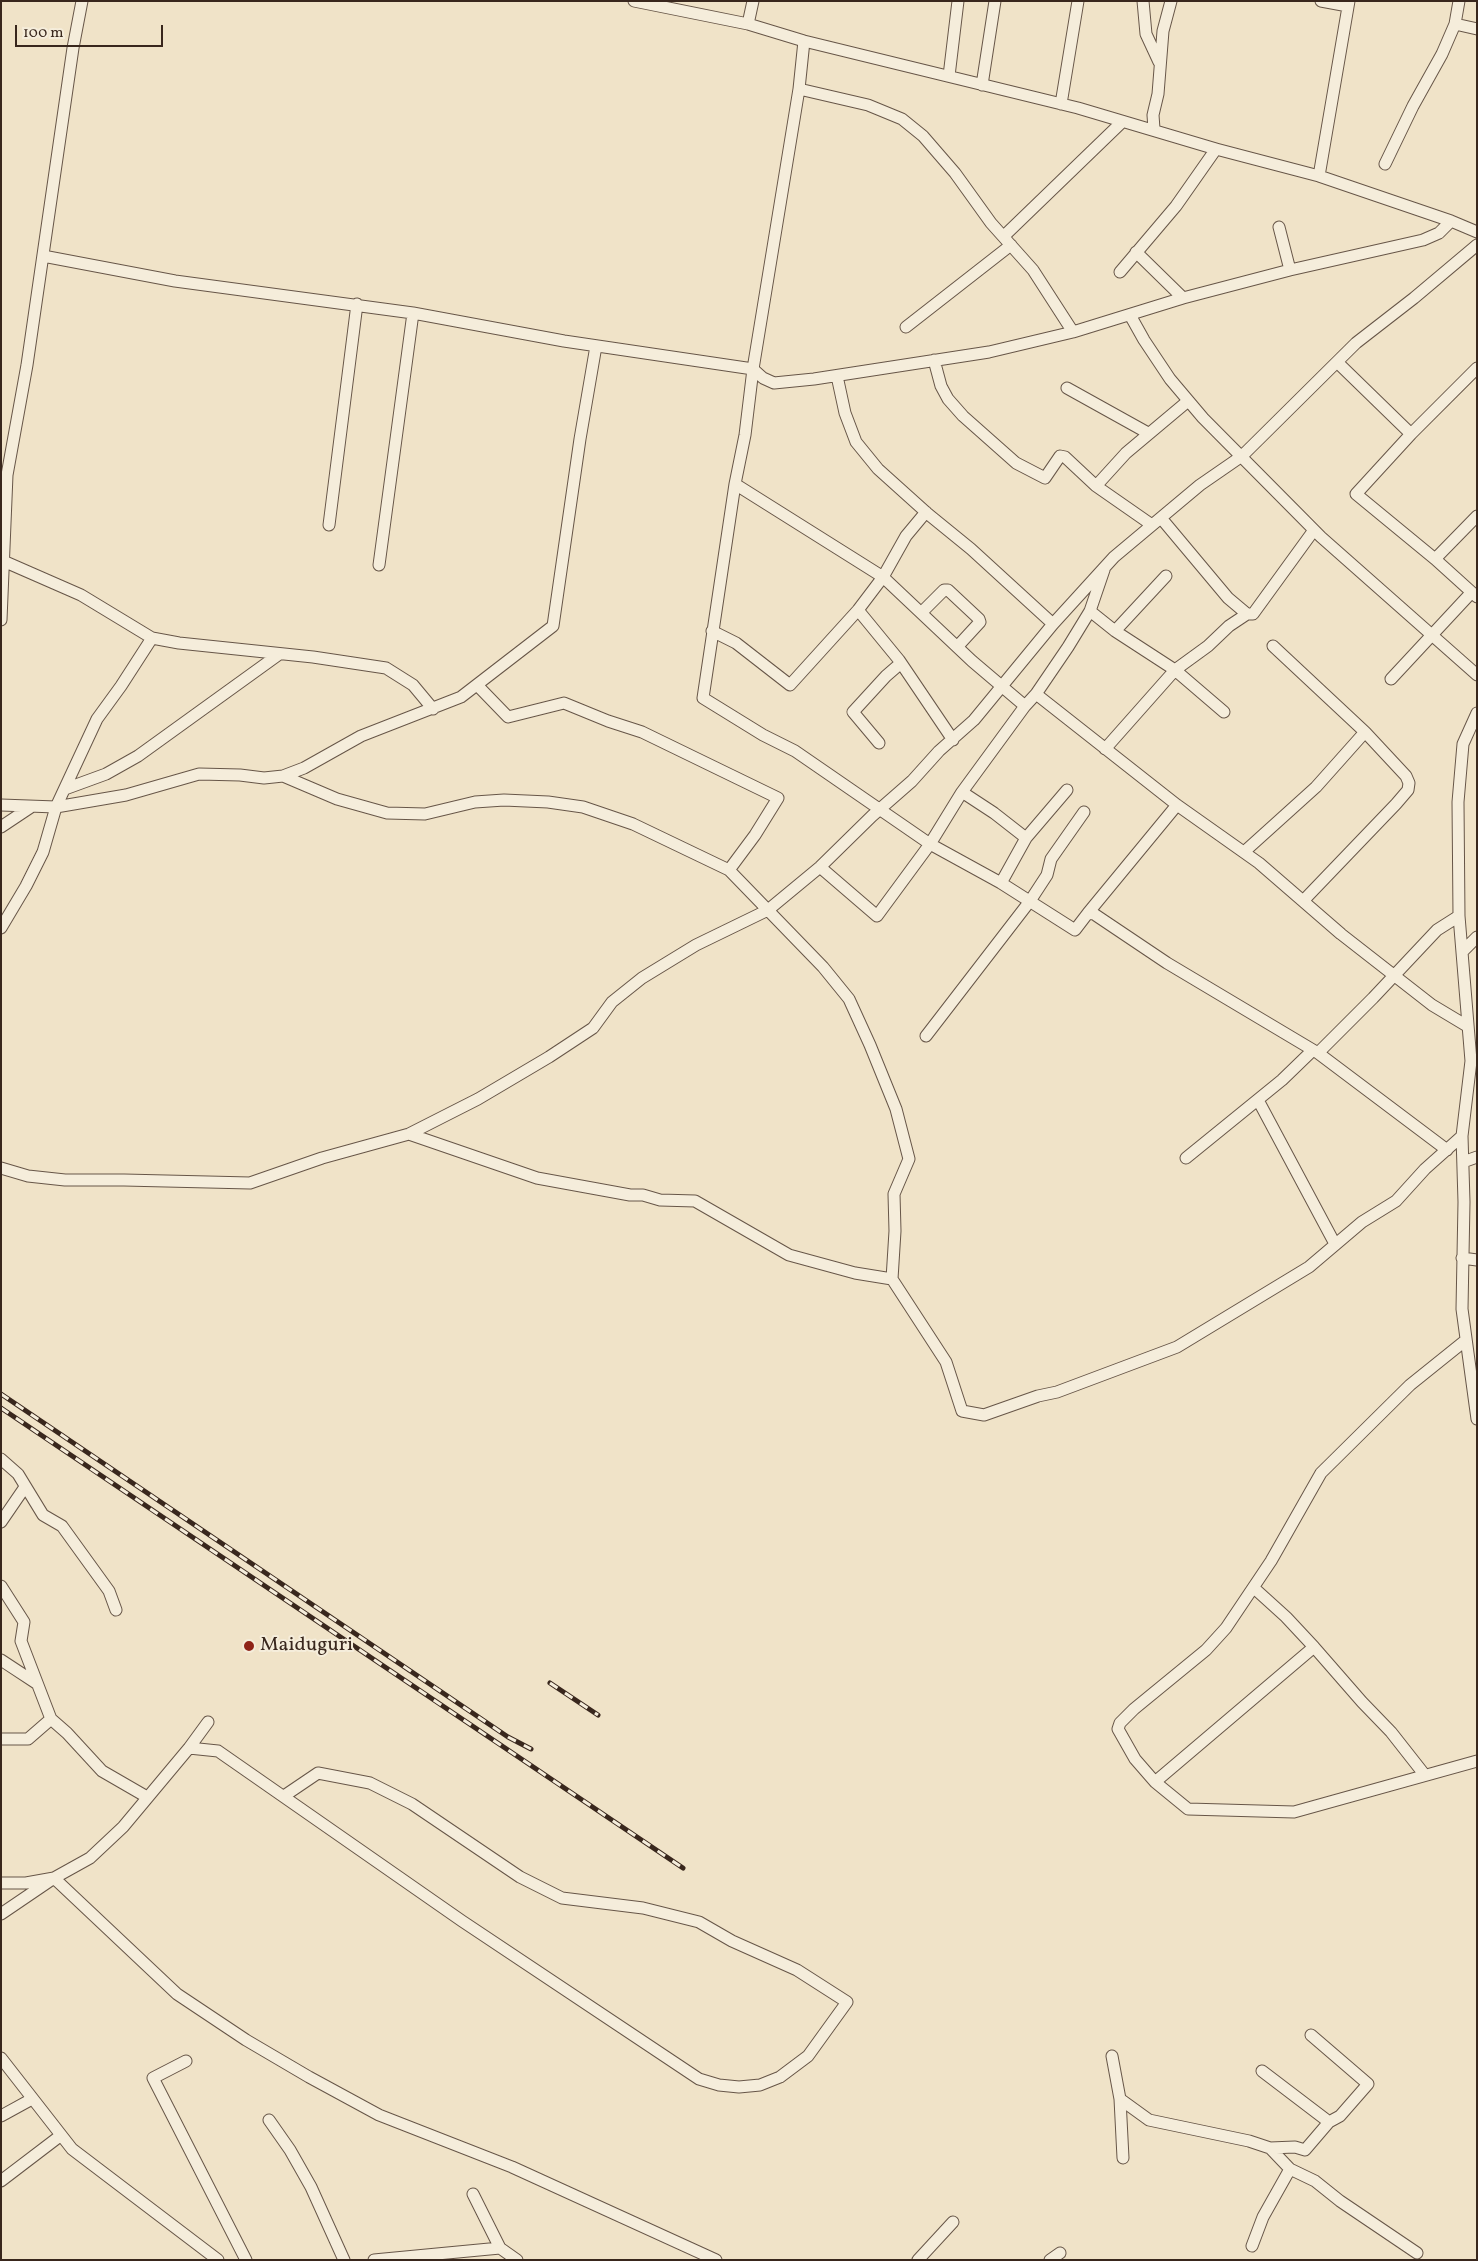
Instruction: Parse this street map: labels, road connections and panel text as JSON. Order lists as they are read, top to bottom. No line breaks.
{"places":["Maiduguri"],"scale_bar":"100 m"}
